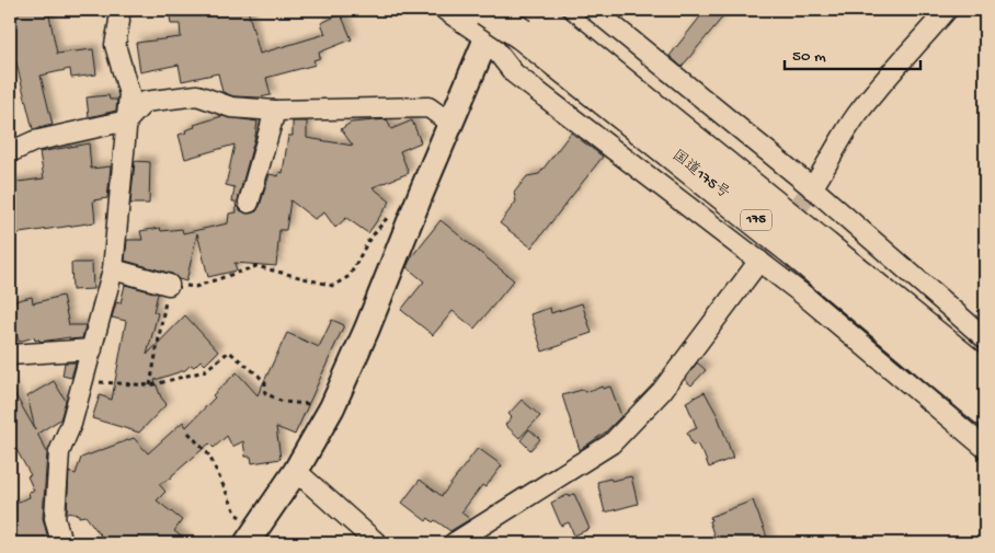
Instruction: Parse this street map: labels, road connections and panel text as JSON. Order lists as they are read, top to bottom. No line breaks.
{"streets":{"highway":["国道175号","175"]},"scale_bar":"50 m"}
